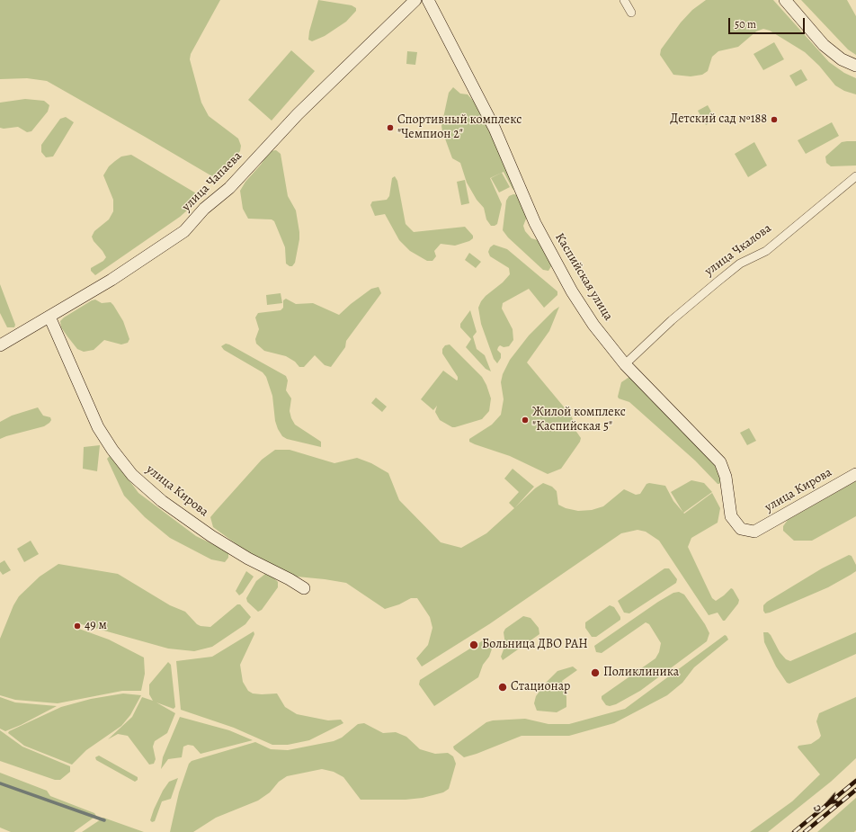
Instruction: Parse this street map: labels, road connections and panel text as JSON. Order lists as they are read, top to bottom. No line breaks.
{"streets":{"street":["улица Чапаева","улица Чкалова","Каспийская улица","улица Кирова"]},"crossings":[["улица Чапаева","улица Кирова"],["улица Чкалова","Каспийская улица"],["Каспийская улица","улица Кирова"]],"places":["Детский сад №188","Спортивный комплекс \"Чемпион 2\"","Жилой комплекс \"Каспийская 5\"","49 м","Больница ДВО РАН","Поликлиника","Стационар"],"scale_bar":"50 m","north":"bottom left"}
